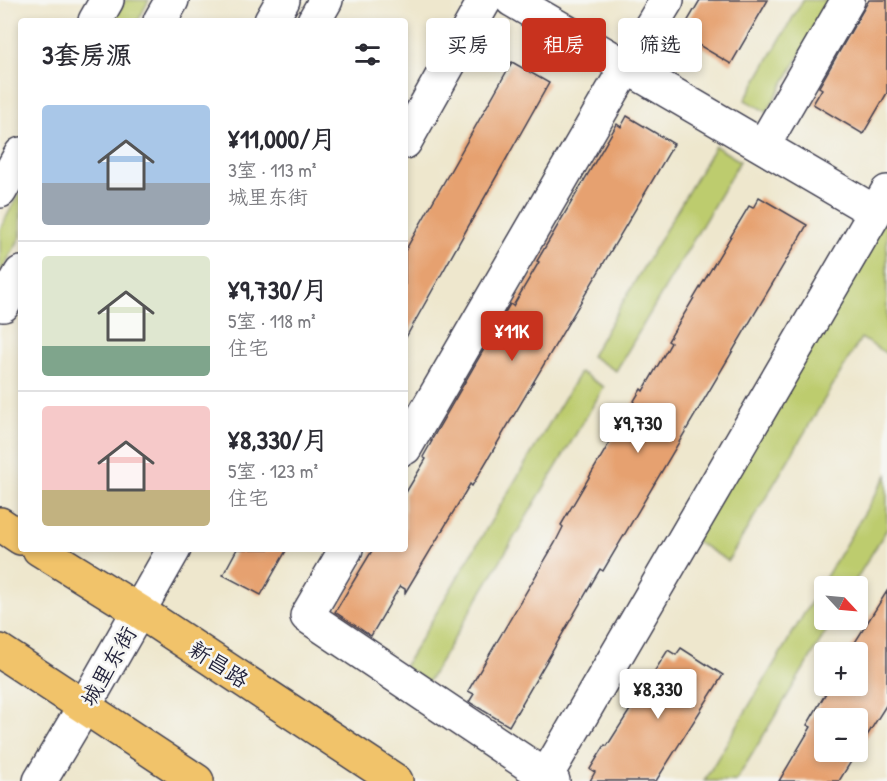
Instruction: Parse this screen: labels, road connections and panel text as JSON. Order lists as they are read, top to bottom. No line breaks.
{"streets":{"main road":["新昌路"],"street":["城里东街"]},"crossings":[["新昌路","城里东街"]],"north":"bottom right","page":{"chip":["买房","租房","筛选"],"heading":"3套房源","list":[{"name":"¥11,000/月","note":"3室 · 113 m² · 城里东街"},{"name":"¥9,730/月","note":"5室 · 118 m² · 住宅"},{"name":"¥8,330/月","note":"5室 · 123 m² · 住宅"}],"price":["¥11K","¥9,730","¥8,330"],"map_buttons":["+","−"]}}
